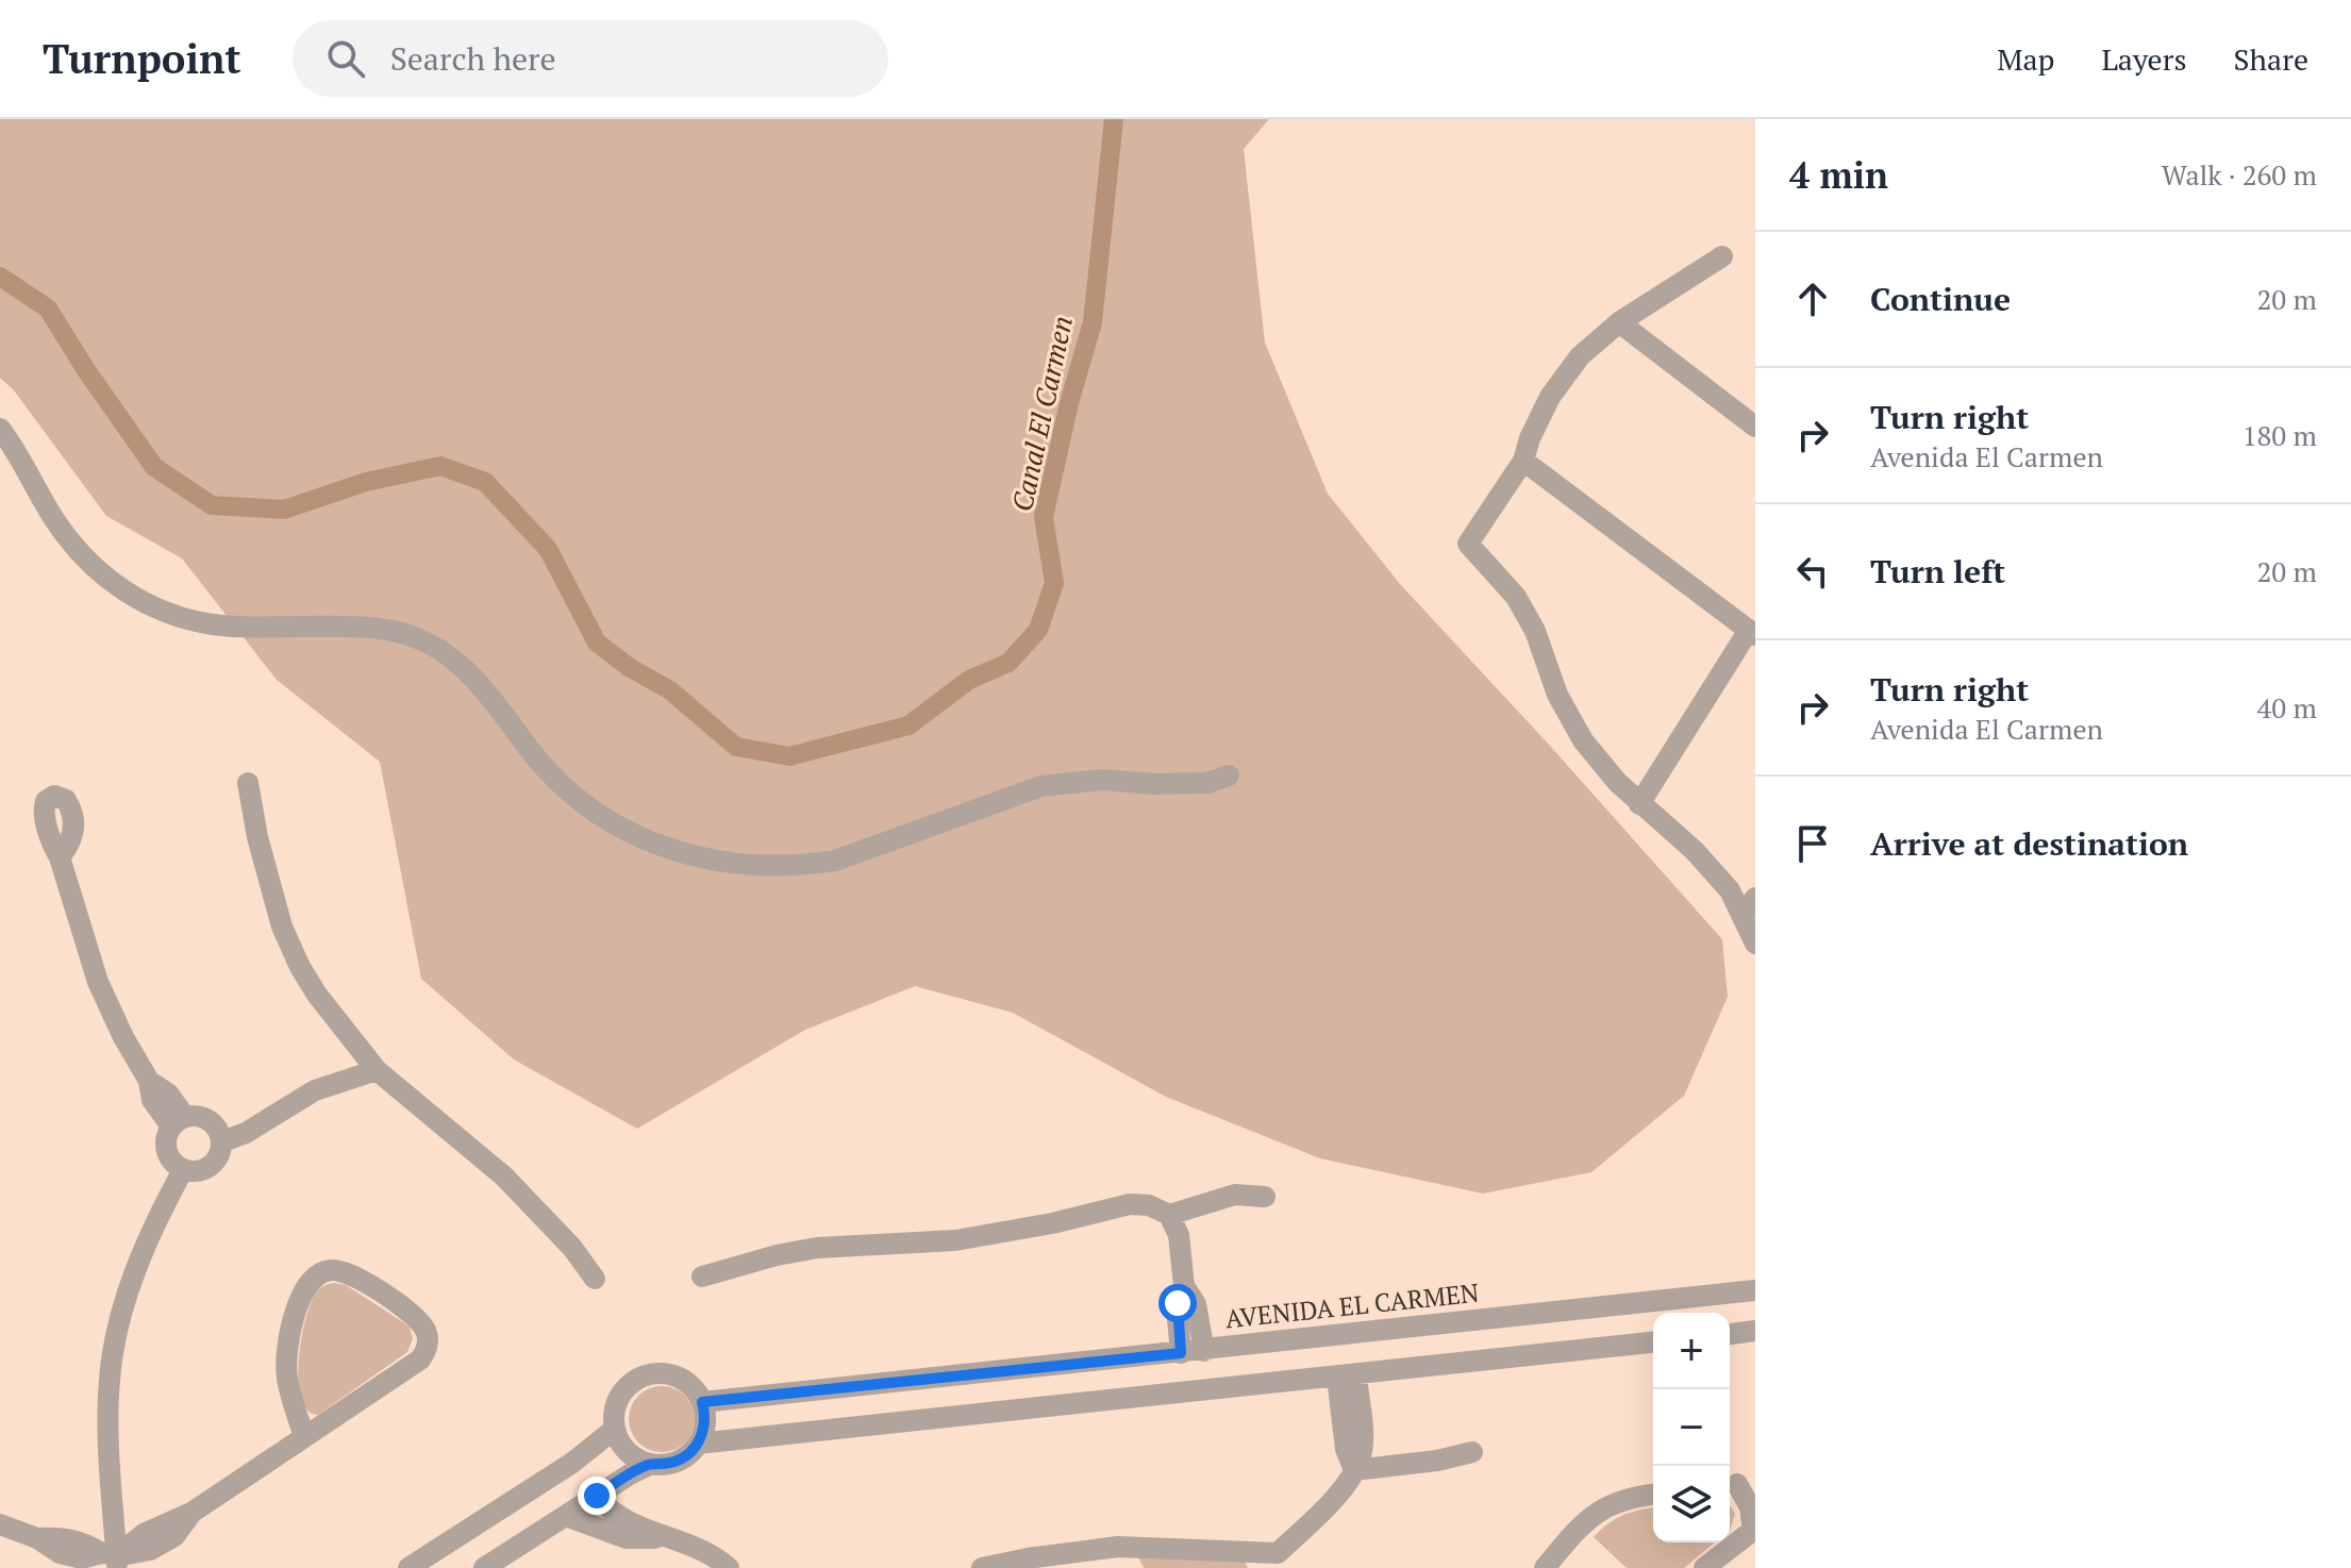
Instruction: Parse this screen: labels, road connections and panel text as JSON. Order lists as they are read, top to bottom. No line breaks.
{"streets":{"street":["AVENIDA EL CARMEN"]},"water":["Canal El Carmen"],"page":{"header":"Turnpoint","search":"Search here","nav":["Map","Layers","Share"],"heading":["4 min","Walk · 260 m"],"list":[["Continue","20 m"],["Turn right","Avenida El Carmen","180 m"],["Turn left","20 m"],["Turn right","Avenida El Carmen","40 m"],"Arrive at destination"],"map_buttons":["+","−"]}}
